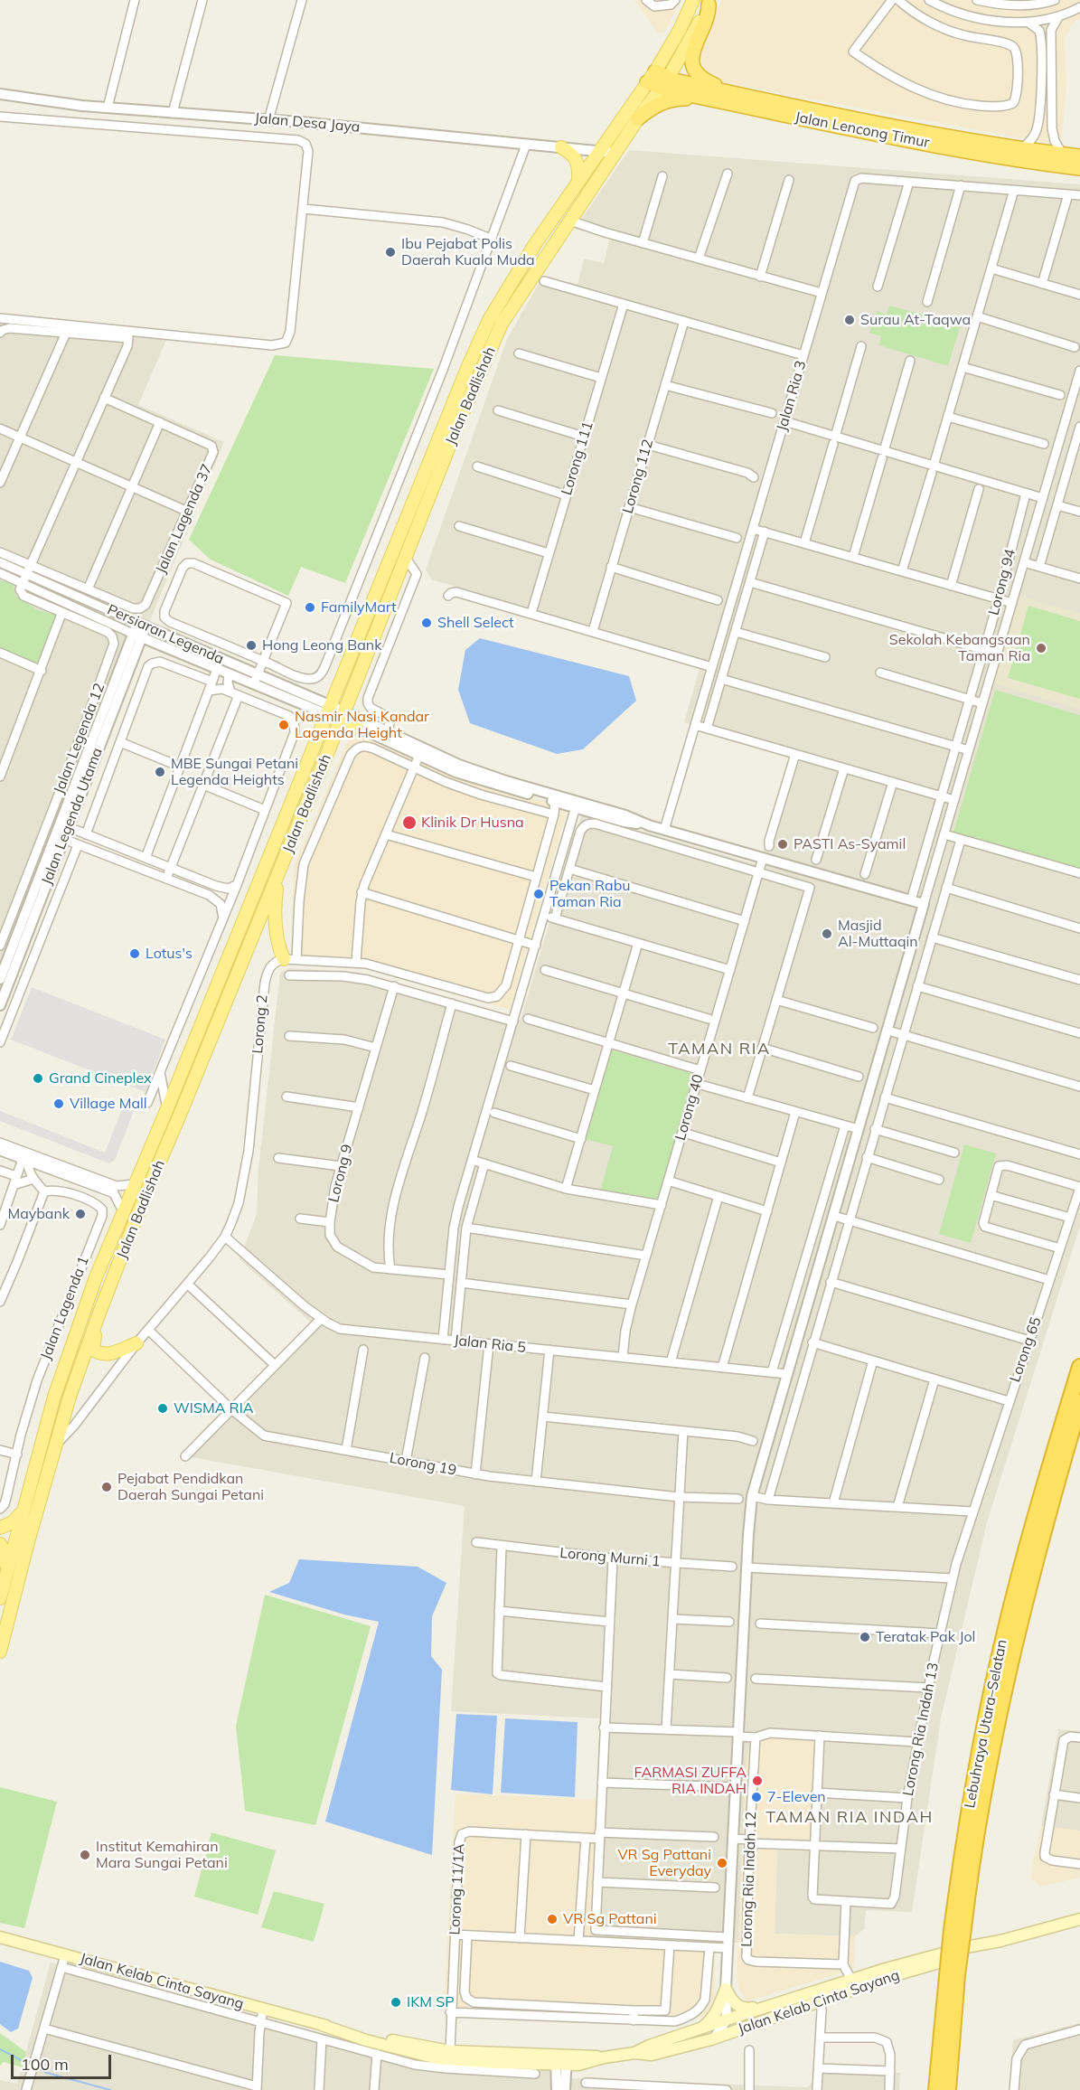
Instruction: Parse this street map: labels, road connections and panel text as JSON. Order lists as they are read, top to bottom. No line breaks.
{"streets":{"highway":["Jalan Lencong Timur","Lebuhraya Utara–Selatan"],"main road":["Jalan Badlishah","Jalan Kelab Cinta Sayang"],"street":["Jalan Desa Jaya","Jalan Ria 3","Lorong 111","Lorong 112","Jalan Lagenda 37","Lorong 94","Persiaran Legenda","Jalan Legenda 12","Jalan Legenda Utama","Lorong 2","Lorong 40","Lorong 9","Jalan Lagenda 1","Jalan Ria 5","Lorong 65","Lorong 19","Lorong Murni 1","Lorong Ria Indah 13","Lorong Ria Indah 12","Lorong 11/1A"]},"crossings":[["Jalan Desa Jaya","Jalan Badlishah"],["Jalan Lencong Timur","Jalan Badlishah"],["Jalan Badlishah","Persiaran Legenda"],["Jalan Badlishah","Lorong 2"],["Persiaran Legenda","Jalan Legenda 12"],["Persiaran Legenda","Jalan Legenda Utama"],["Lorong 2","Jalan Ria 5"],["Lorong 2","Lorong 19"],["Lorong 40","Jalan Ria 5"],["Lorong 65","Lorong Ria Indah 13"],["Lorong 11/1A","Jalan Kelab Cinta Sayang"]],"districts":["TAMAN RIA","TAMAN RIA INDAH"],"places":["Ibu Pejabat Polis Daerah Kuala Muda","Surau At-Taqwa","FamilyMart","Shell Select","Hong Leong Bank","Sekolah Kebangsaan Taman Ria","Nasmir Nasi Kandar Lagenda Height","MBE Sungai Petani Legenda Heights","Klinik Dr Husna","PASTI As-Syamil","Pekan Rabu Taman Ria","Masjid Al-Muttaqin","Lotus's","Grand Cineplex","Village Mall","Maybank","WISMA RIA","Pejabat Pendidkan Daerah Sungai Petani","Teratak Pak Jol","FARMASI ZUFFA RIA INDAH","7-Eleven","Institut Kemahiran Mara Sungai Petani","VR Sg Pattani Everyday","VR Sg Pattani","IKM SP"],"scale_bar":"100 m"}
